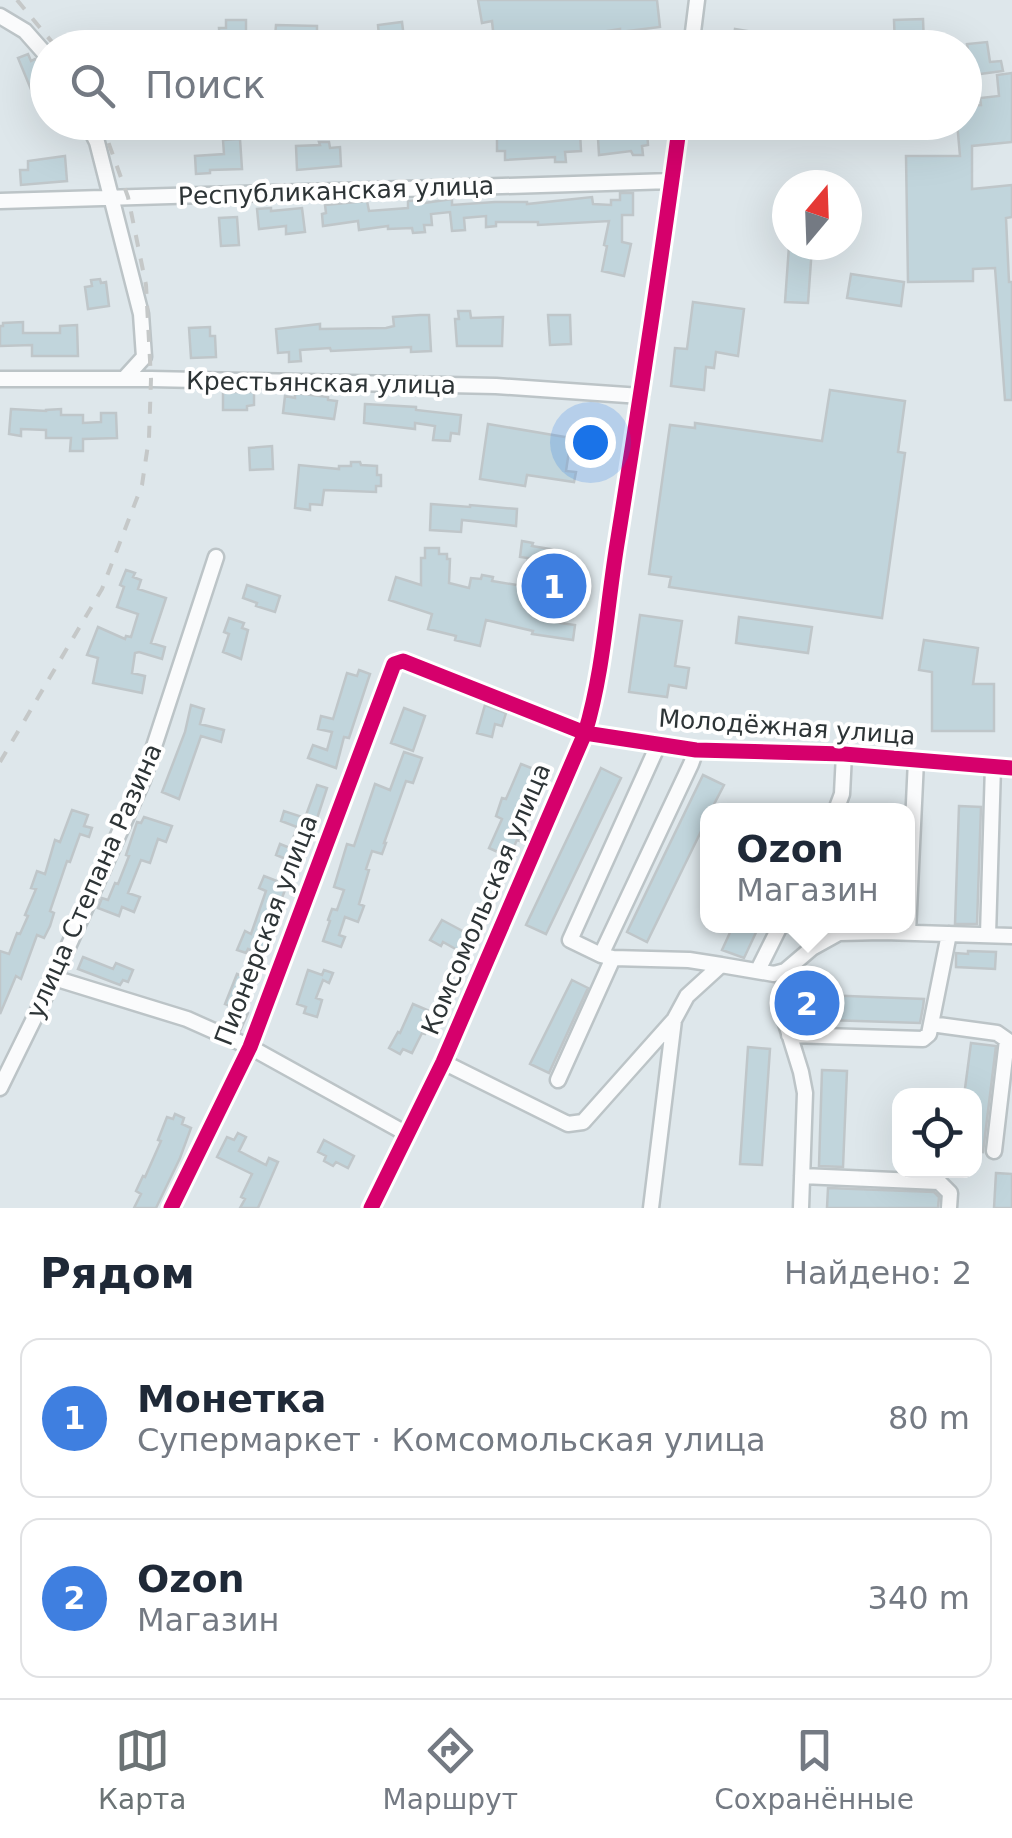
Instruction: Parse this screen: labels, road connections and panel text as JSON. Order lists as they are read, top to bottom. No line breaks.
{"streets":{"street":["Республиканская улица","Крестьянская улица","Молодёжная улица","улица Степана Разина","Комсомольская улица","Пионерская улица"]},"crossings":[["Республиканская улица","Комсомольская улица"],["Крестьянская улица","Комсомольская улица"],["Молодёжная улица","Комсомольская улица"],["Молодёжная улица","Пионерская улица"]],"north":"top","page":{"search":"Поиск","pins":["1","2"],"popup":["Ozon","Магазин"],"heading":["Рядом","Найдено: 2"],"list":[{"mark":"1","name":"Монетка","note":"Супермаркет · Комсомольская улица","value":"80 m"},{"mark":"2","name":"Ozon","note":"Магазин","value":"340 m"}],"nav":["Карта","Маршрут","Сохранённые"]}}
